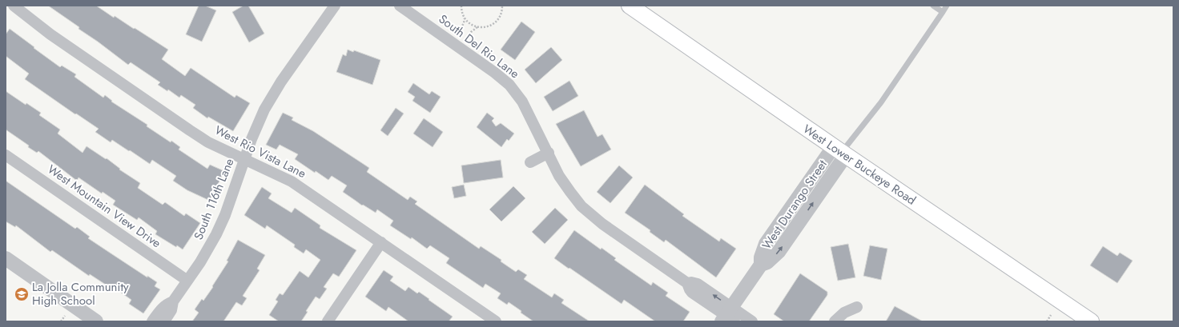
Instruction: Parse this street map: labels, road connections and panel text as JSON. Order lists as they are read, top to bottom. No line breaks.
{"streets":{"main road":["West Lower Buckeye Road"],"street":["South Del Rio Lane","West Rio Vista Lane","South 116th Lane","West Durango Street","West Mountain View Drive"]},"crossings":[["South Del Rio Lane","West Durango Street"],["West Rio Vista Lane","South 116th Lane"],["West Lower Buckeye Road","West Durango Street"],["South 116th Lane","West Mountain View Drive"]],"places":{"school or university":["La Jolla Community High School"]}}
